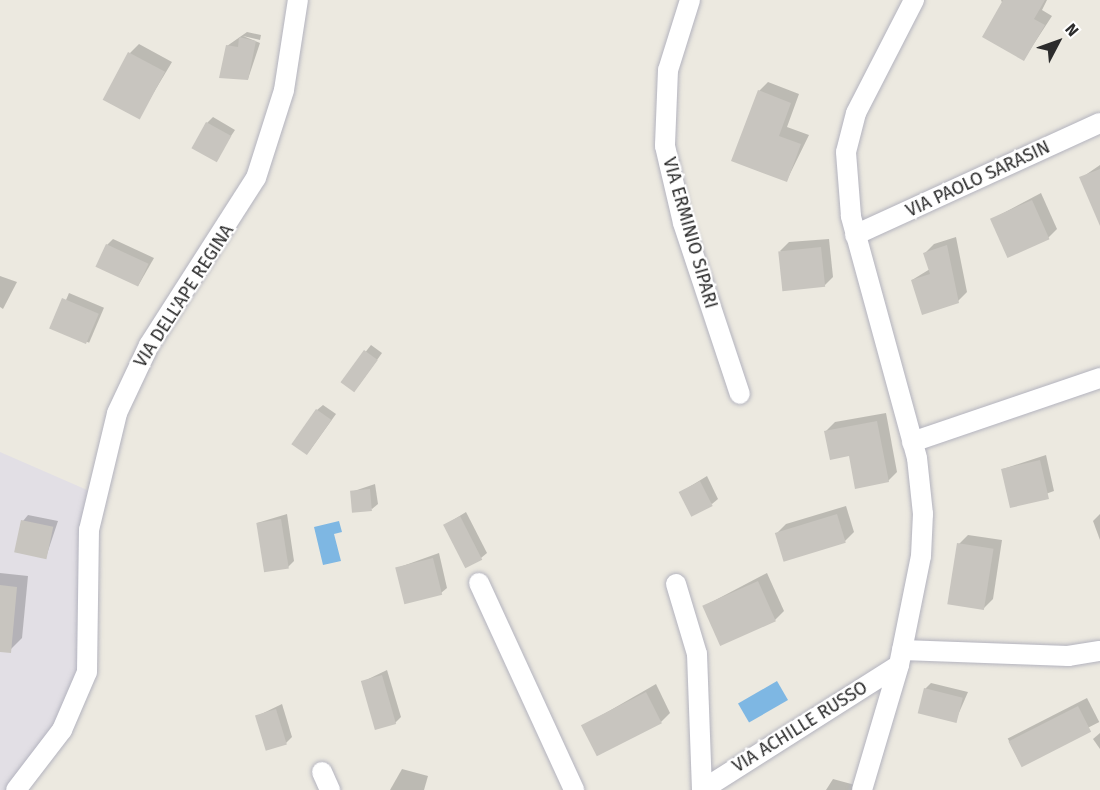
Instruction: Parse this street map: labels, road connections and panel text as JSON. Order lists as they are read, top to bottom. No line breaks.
{"streets":{"street":["VIA PAOLO SARASIN","VIA ERMINIO SIPARI","VIA DELL'APE REGINA","VIA ACHILLE RUSSO"]},"north":"top right"}
